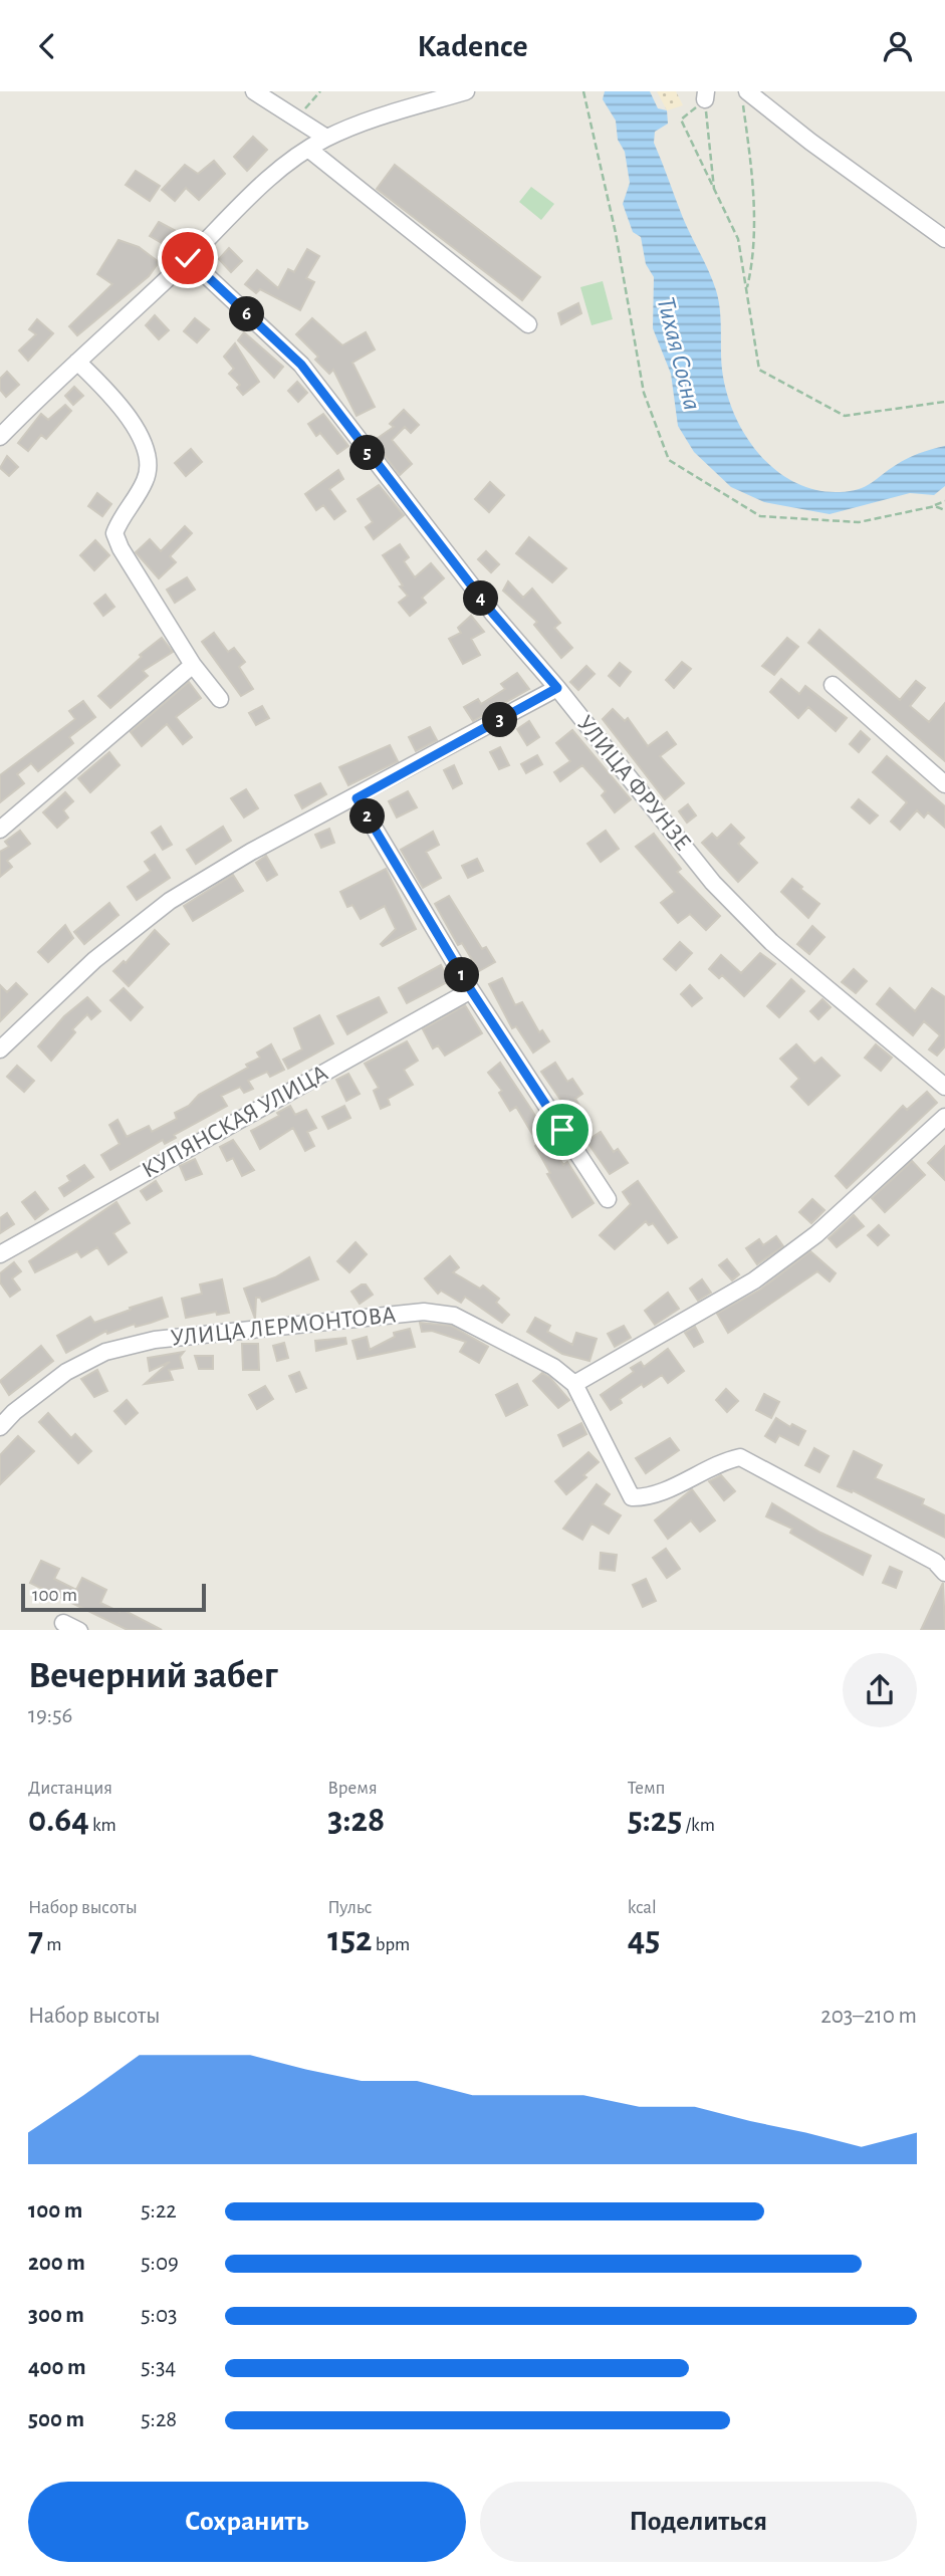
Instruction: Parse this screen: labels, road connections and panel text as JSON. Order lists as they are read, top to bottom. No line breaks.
{"streets":{"street":["УЛИЦА ФРУНЗЕ","КУПЯНСКАЯ УЛИЦА","УЛИЦА ЛЕРМОНТОВА"]},"water":["Тихая Сосна"],"scale_bar":"100 m","page":{"header":"Kadence","pins":["6","5","4","3","2","1"],"scale":"100 m","heading":["Вечерний забег","19:56"],"stats":[["Дистанция","0.64 km"],["Время","3:28"],["Темп","5:25 /km"],["Набор высоты","7 m"],["Пульс","152 bpm"],["kcal","45"]],"chart":["Набор высоты","203–210 m"],"list":[{"name":"100 m","note":"5:22"},{"name":"200 m","note":"5:09"},{"name":"300 m","note":"5:03"},{"name":"400 m","note":"5:34"},{"name":"500 m","note":"5:28"}],"buttons":["Сохранить","Поделиться"]}}
